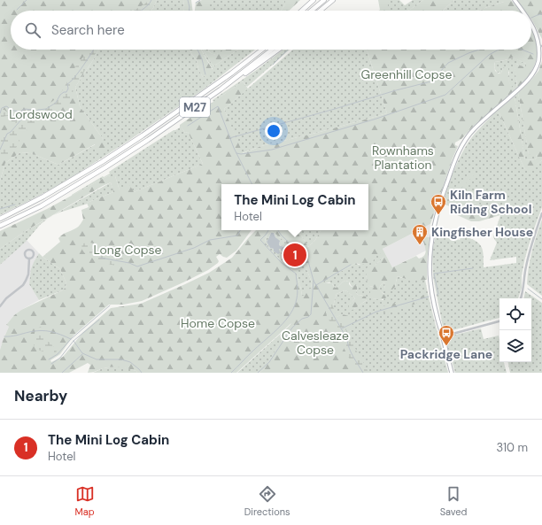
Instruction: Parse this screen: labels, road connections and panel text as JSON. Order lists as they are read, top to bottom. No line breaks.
{"streets":{"highway":["M27"]},"parks":["Greenhill Copse","Lordswood","Rownhams Plantation","Long Copse","Home Copse","Calvesleaze Copse"],"places":{"bus stop":["Kiln Farm Riding School","Packridge Lane"],"building":["Kingfisher House"]},"page":{"search":"Search here","popup":["The Mini Log Cabin","Hotel"],"pins":"1","heading":"Nearby","list":[{"mark":"1","name":"The Mini Log Cabin","note":"Hotel","value":"310 m"}],"nav":["Map","Directions","Saved"]}}
